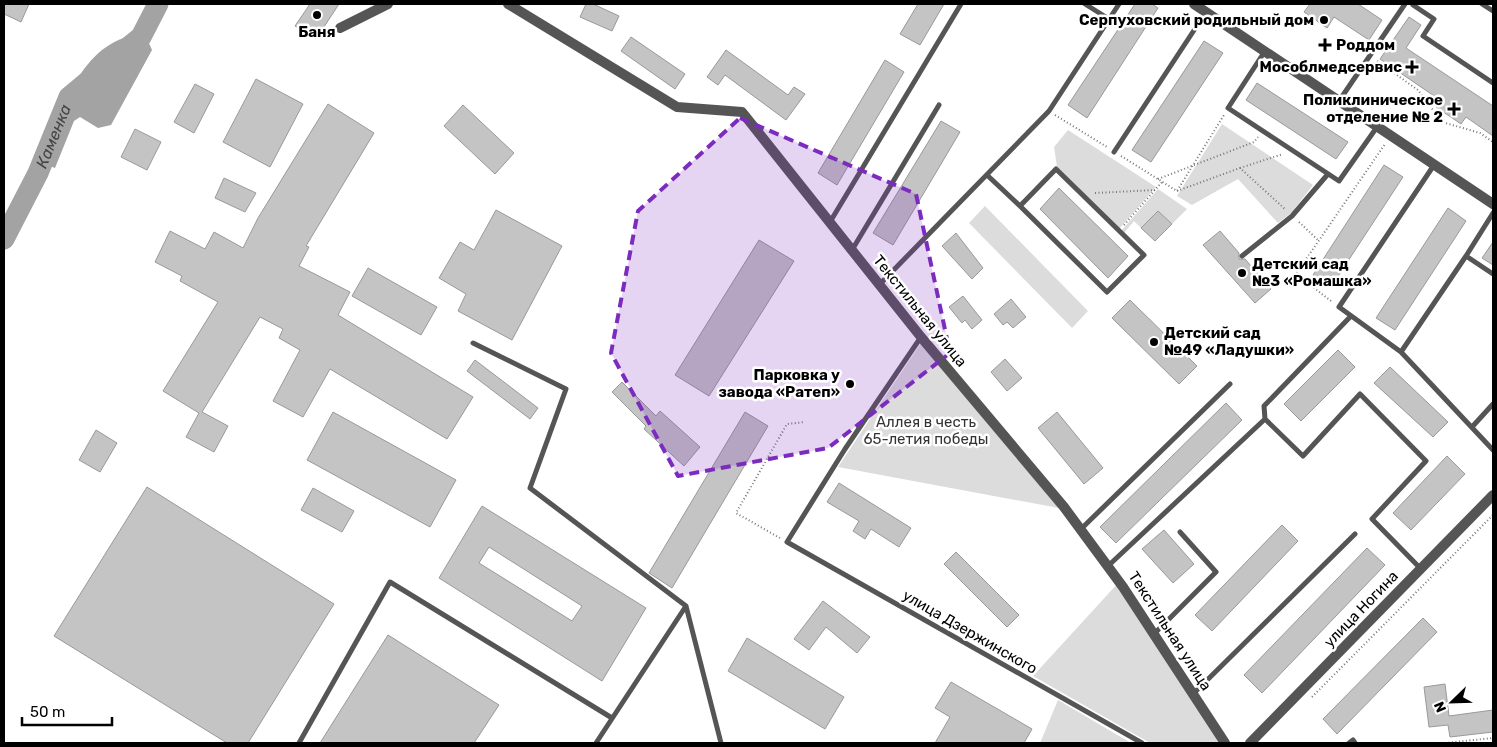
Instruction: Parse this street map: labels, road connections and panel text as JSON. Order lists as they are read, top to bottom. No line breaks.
{"streets":{"street":["Текстильная улица","улица Ногина"],"lane":["улица Дзержинского"]},"water":["Каменка"],"parks":["Аллея в честь 65-летия победы"],"places":{"other":["Баня","Серпуховский родильный дом","Детский сад №3 «Ромашка»","Детский сад №49 «Ладушки»","Парковка у завода «Ратеп»"],"health":["Роддом","Мособлмедсервис","Поликлиническое отделение № 2"]},"scale_bar":"50 m","north":"bottom left"}
